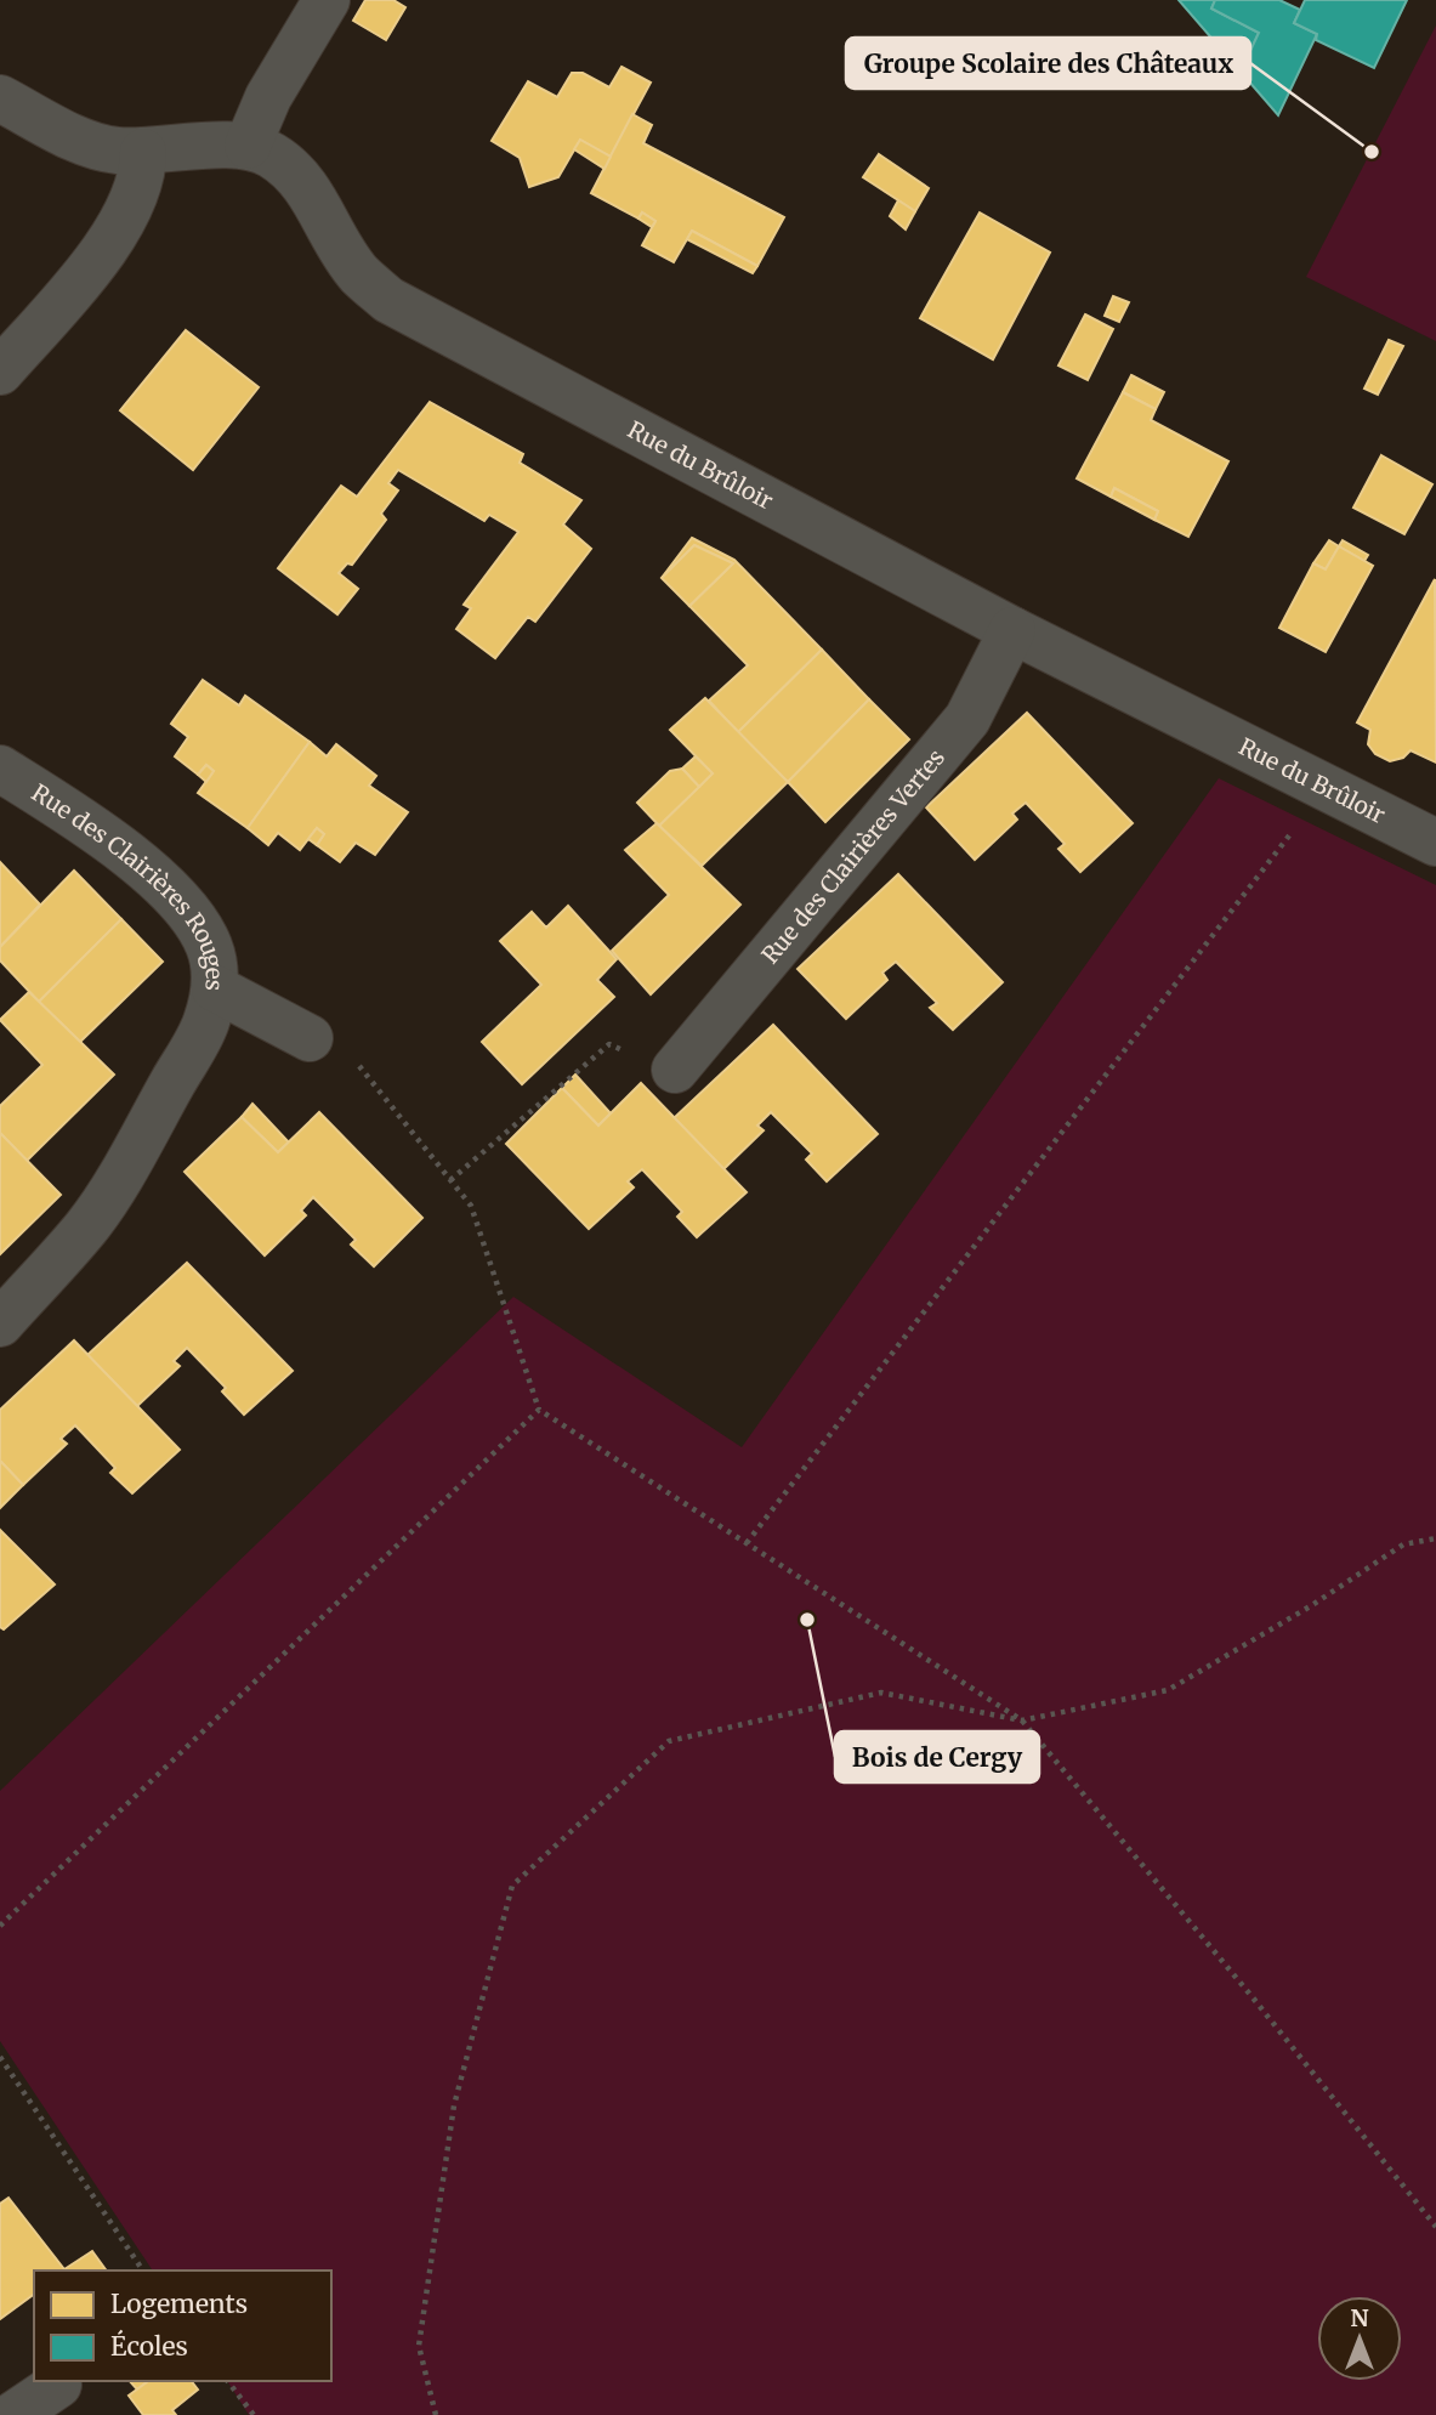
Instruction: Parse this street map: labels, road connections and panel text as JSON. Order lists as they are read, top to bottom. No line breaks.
{"streets":{"street":["Rue du Brûloir","Rue des Clairières Vertes","Rue des Clairières Rouges"]},"crossings":[["Rue du Brûloir","Rue des Clairières Vertes"]],"places":["Groupe Scolaire des Châteaux","Bois de Cergy"],"legend":["Logements","Écoles"],"north":"top"}
